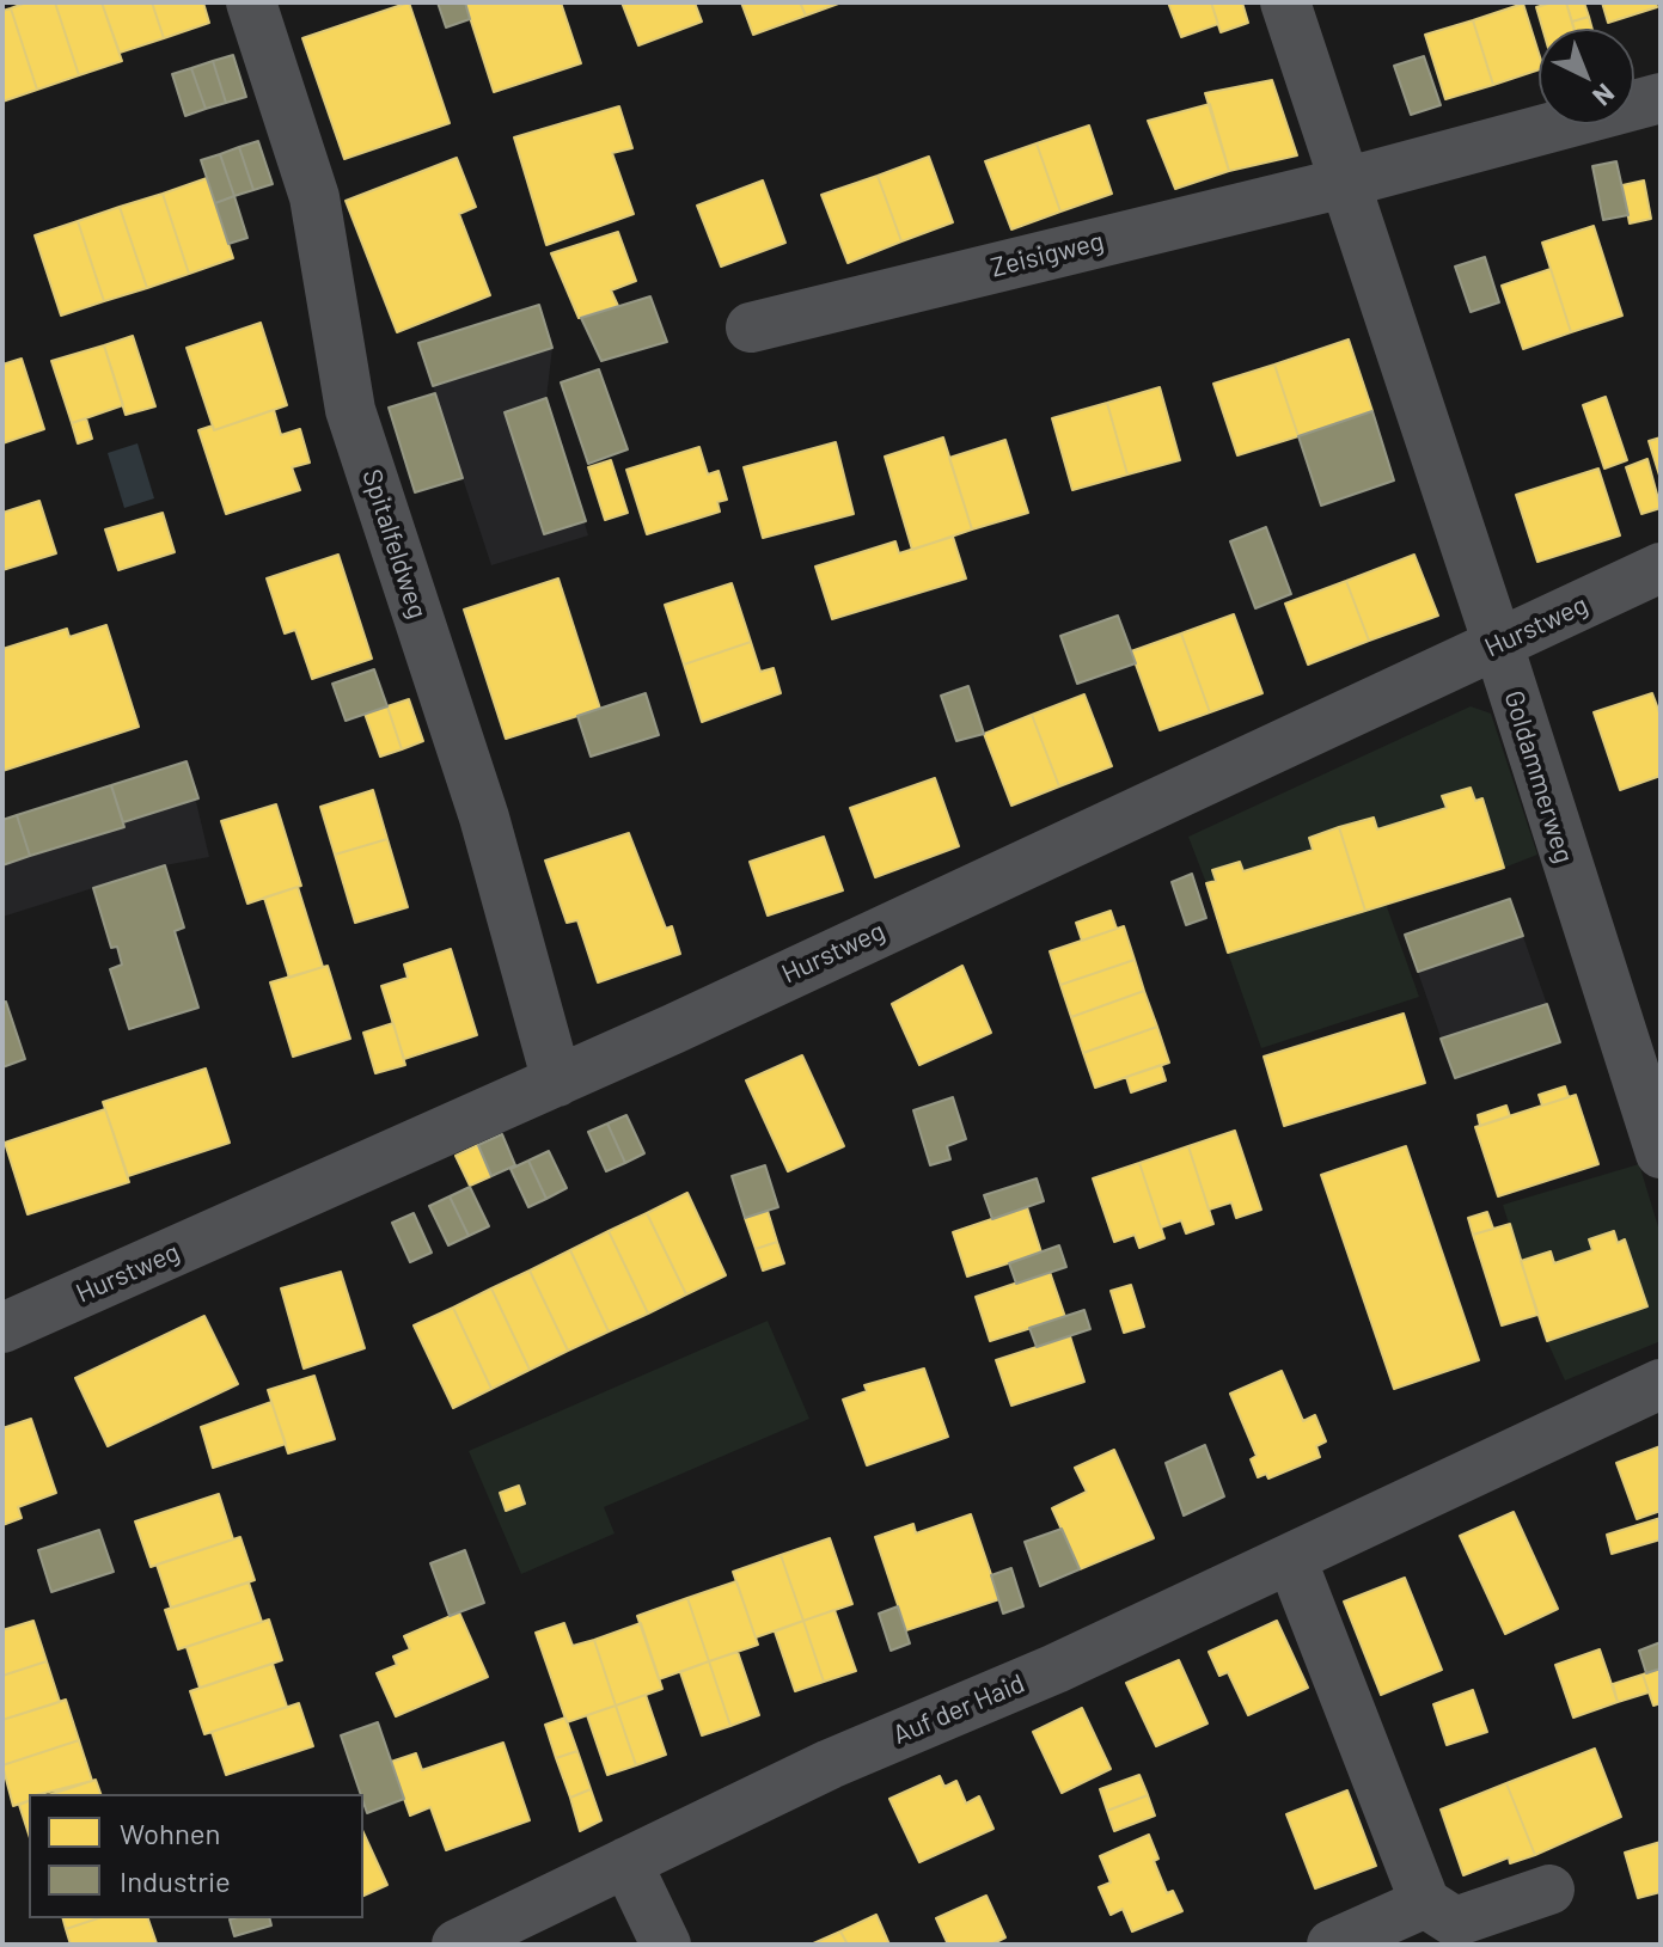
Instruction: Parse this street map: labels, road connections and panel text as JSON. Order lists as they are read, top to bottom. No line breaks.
{"streets":{"street":["Zeisigweg","Spitalfeldweg","Hurstweg","Goldammerweg","Auf der Haid"]},"crossings":[["Zeisigweg","Goldammerweg"],["Spitalfeldweg","Hurstweg"],["Hurstweg","Goldammerweg"]],"legend":["Wohnen","Industrie"],"north":"bottom right"}
